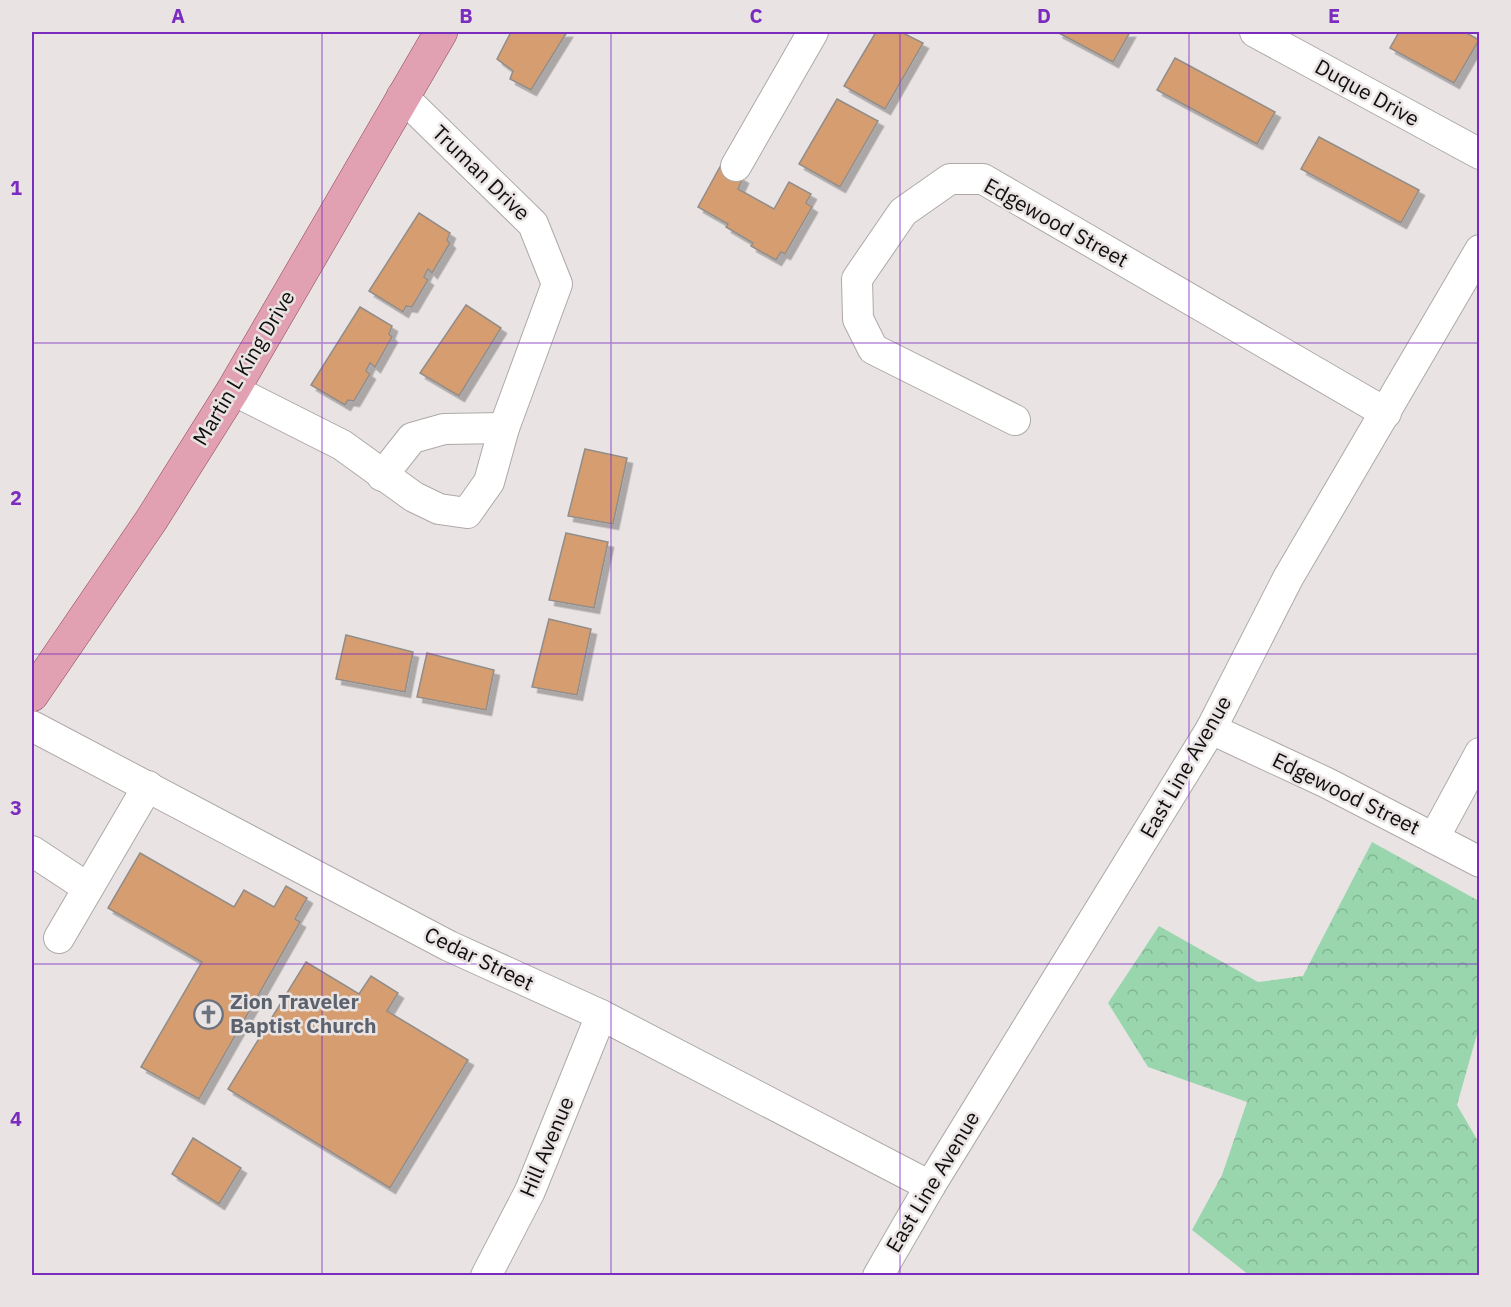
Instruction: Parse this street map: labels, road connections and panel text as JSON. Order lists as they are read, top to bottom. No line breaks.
{"streets":{"main road":["Martin L King Drive"],"street":["Duque Drive","Truman Drive","Edgewood Street","East Line Avenue","Cedar Street","Hill Avenue"]},"crossings":[["Truman Drive","Martin L King Drive"],["Edgewood Street","East Line Avenue"],["East Line Avenue","Cedar Street"],["Cedar Street","Hill Avenue"]],"places":{"church":["Zion Traveler Baptist Church"]},"grid":{"columns":["A","B","C","D","E"],"rows":["1","2","3","4"]}}
